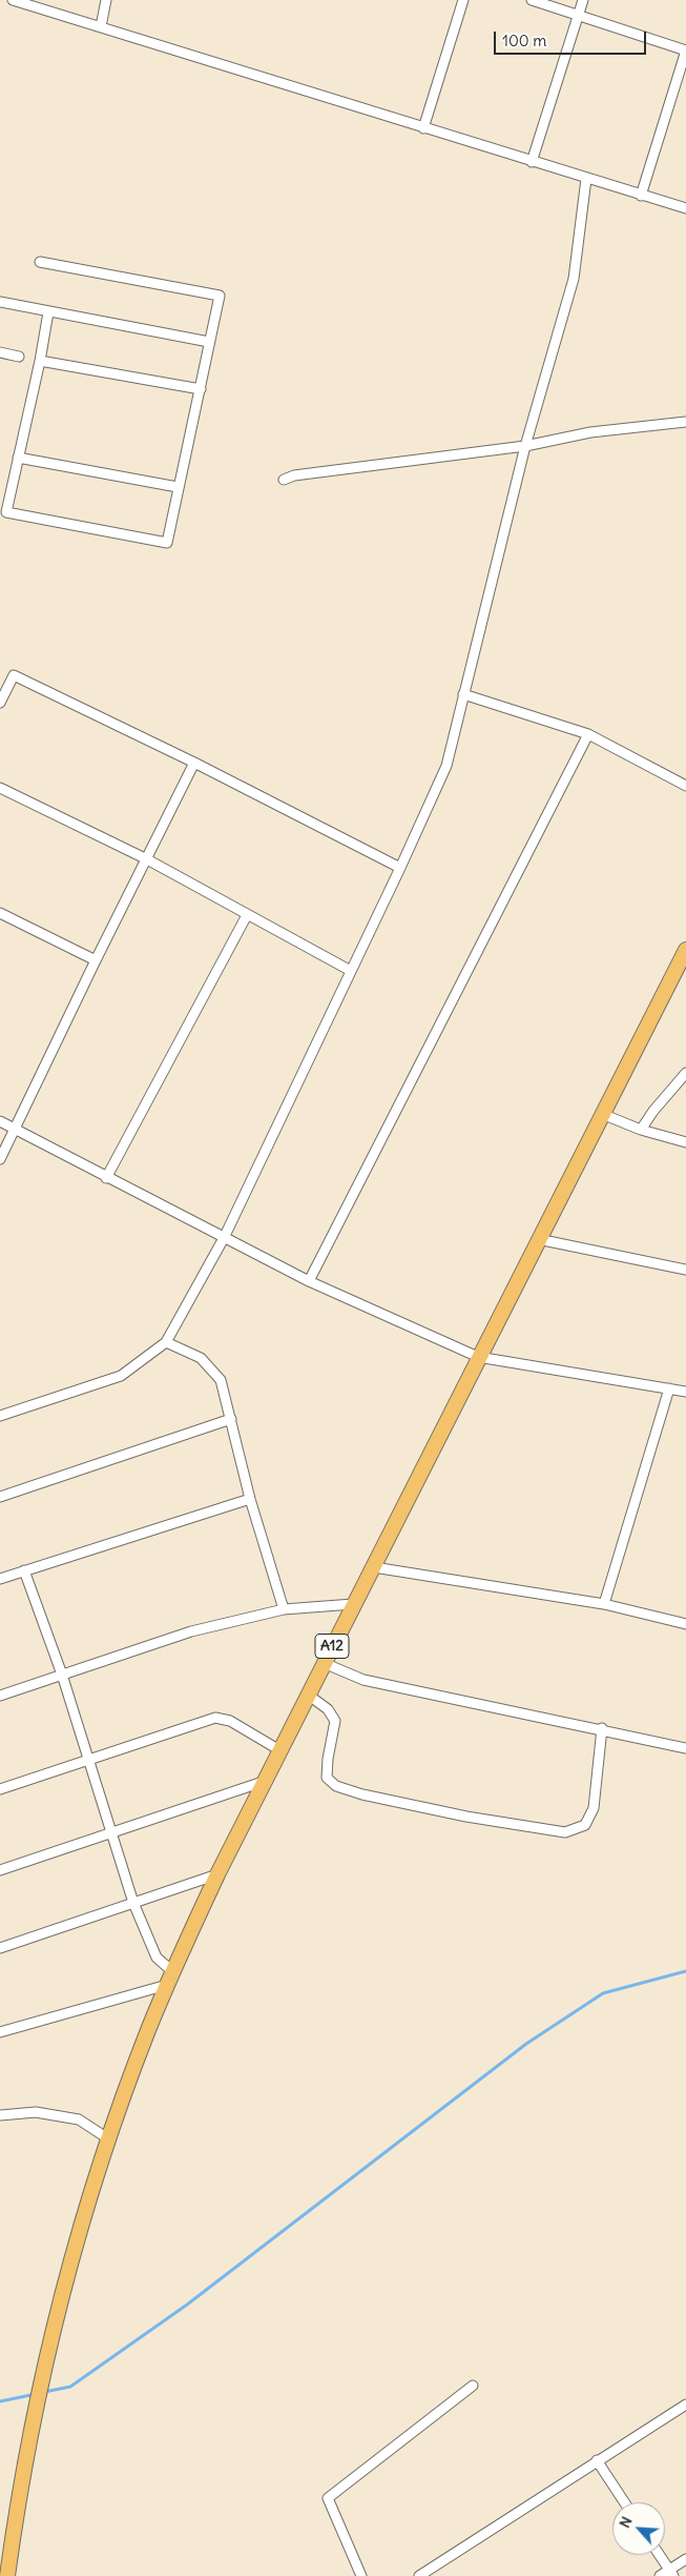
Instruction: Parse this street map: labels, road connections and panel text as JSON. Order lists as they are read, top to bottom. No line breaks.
{"streets":{"main road":["A12"]},"scale_bar":"100 m","north":"top left"}
